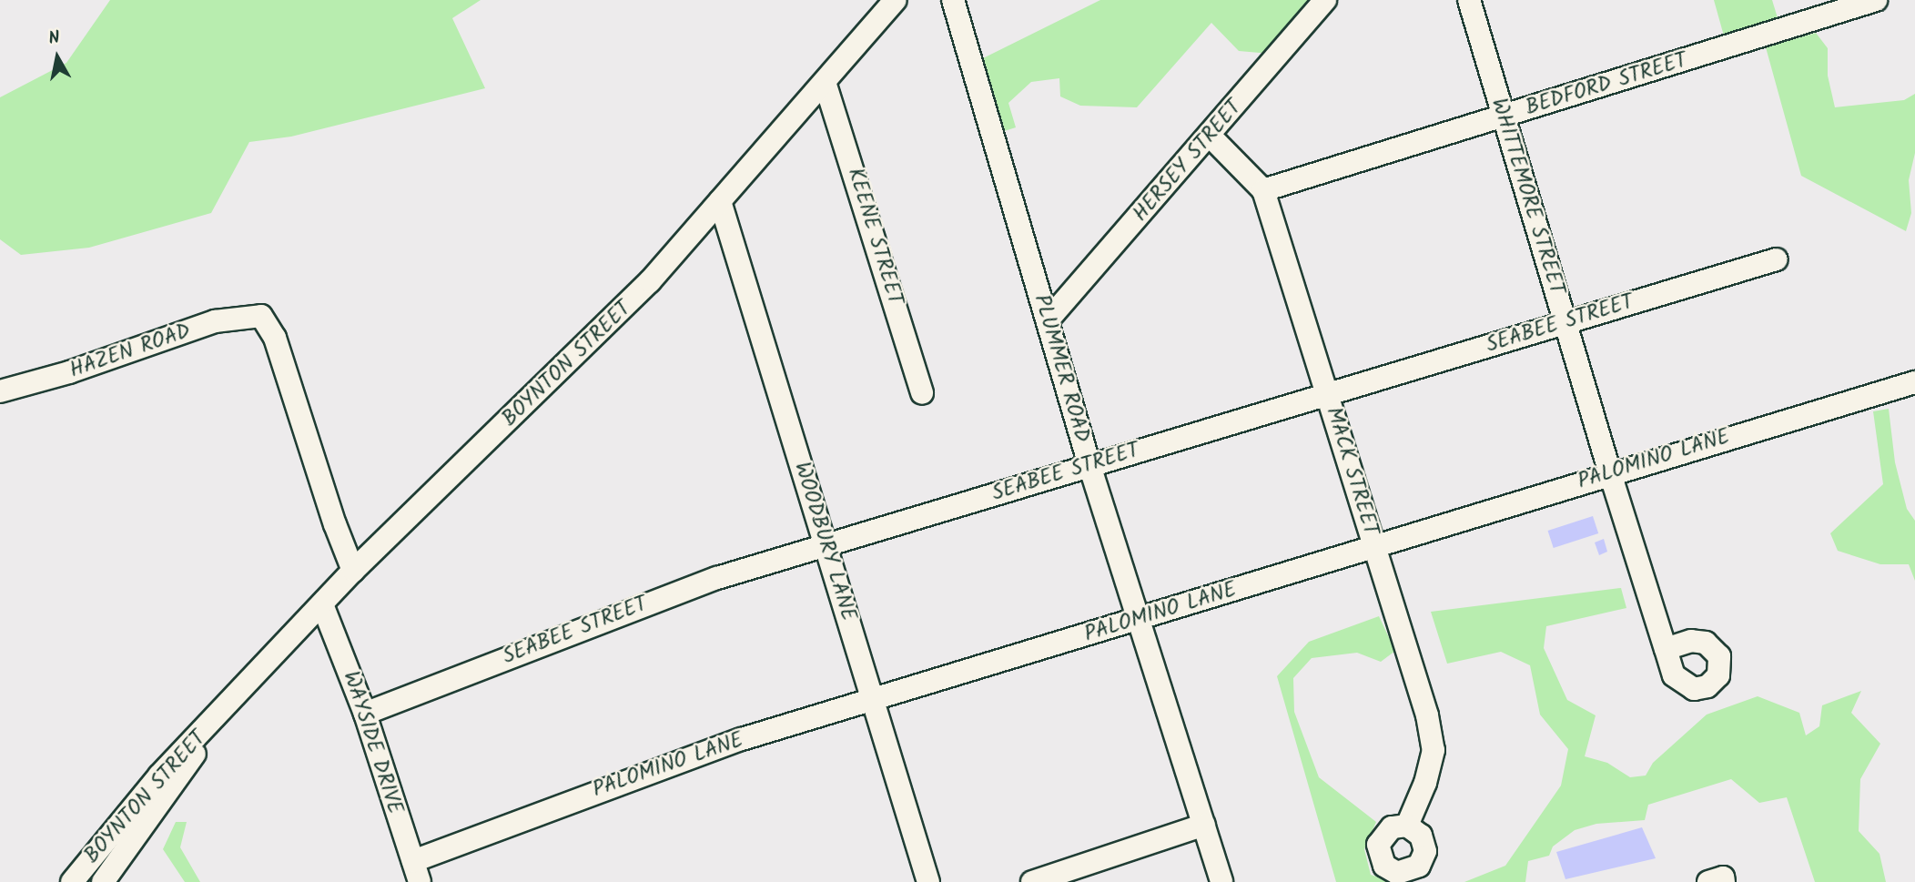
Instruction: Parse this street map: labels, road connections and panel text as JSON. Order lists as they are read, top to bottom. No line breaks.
{"streets":{"street":["BEDFORD STREET","HERSEY STREET","WHITTEMORE STREET","KEENE STREET","SEABEE STREET","HAZEN ROAD","BOYNTON STREET","PLUMMER ROAD","PALOMINO LANE","MACK STREET","WOODBURY LANE","WAYSIDE DRIVE"]},"crossings":[["BEDFORD STREET","WHITTEMORE STREET"],["BEDFORD STREET","MACK STREET"],["HERSEY STREET","PLUMMER ROAD"],["HERSEY STREET","MACK STREET"],["WHITTEMORE STREET","SEABEE STREET"],["WHITTEMORE STREET","PALOMINO LANE"],["KEENE STREET","BOYNTON STREET"],["SEABEE STREET","PLUMMER ROAD"],["SEABEE STREET","MACK STREET"],["SEABEE STREET","WOODBURY LANE"],["SEABEE STREET","WAYSIDE DRIVE"],["HAZEN ROAD","BOYNTON STREET"],["BOYNTON STREET","WOODBURY LANE"],["BOYNTON STREET","WAYSIDE DRIVE"],["PLUMMER ROAD","PALOMINO LANE"],["PALOMINO LANE","MACK STREET"],["PALOMINO LANE","WOODBURY LANE"],["PALOMINO LANE","WAYSIDE DRIVE"]],"north":"top"}
